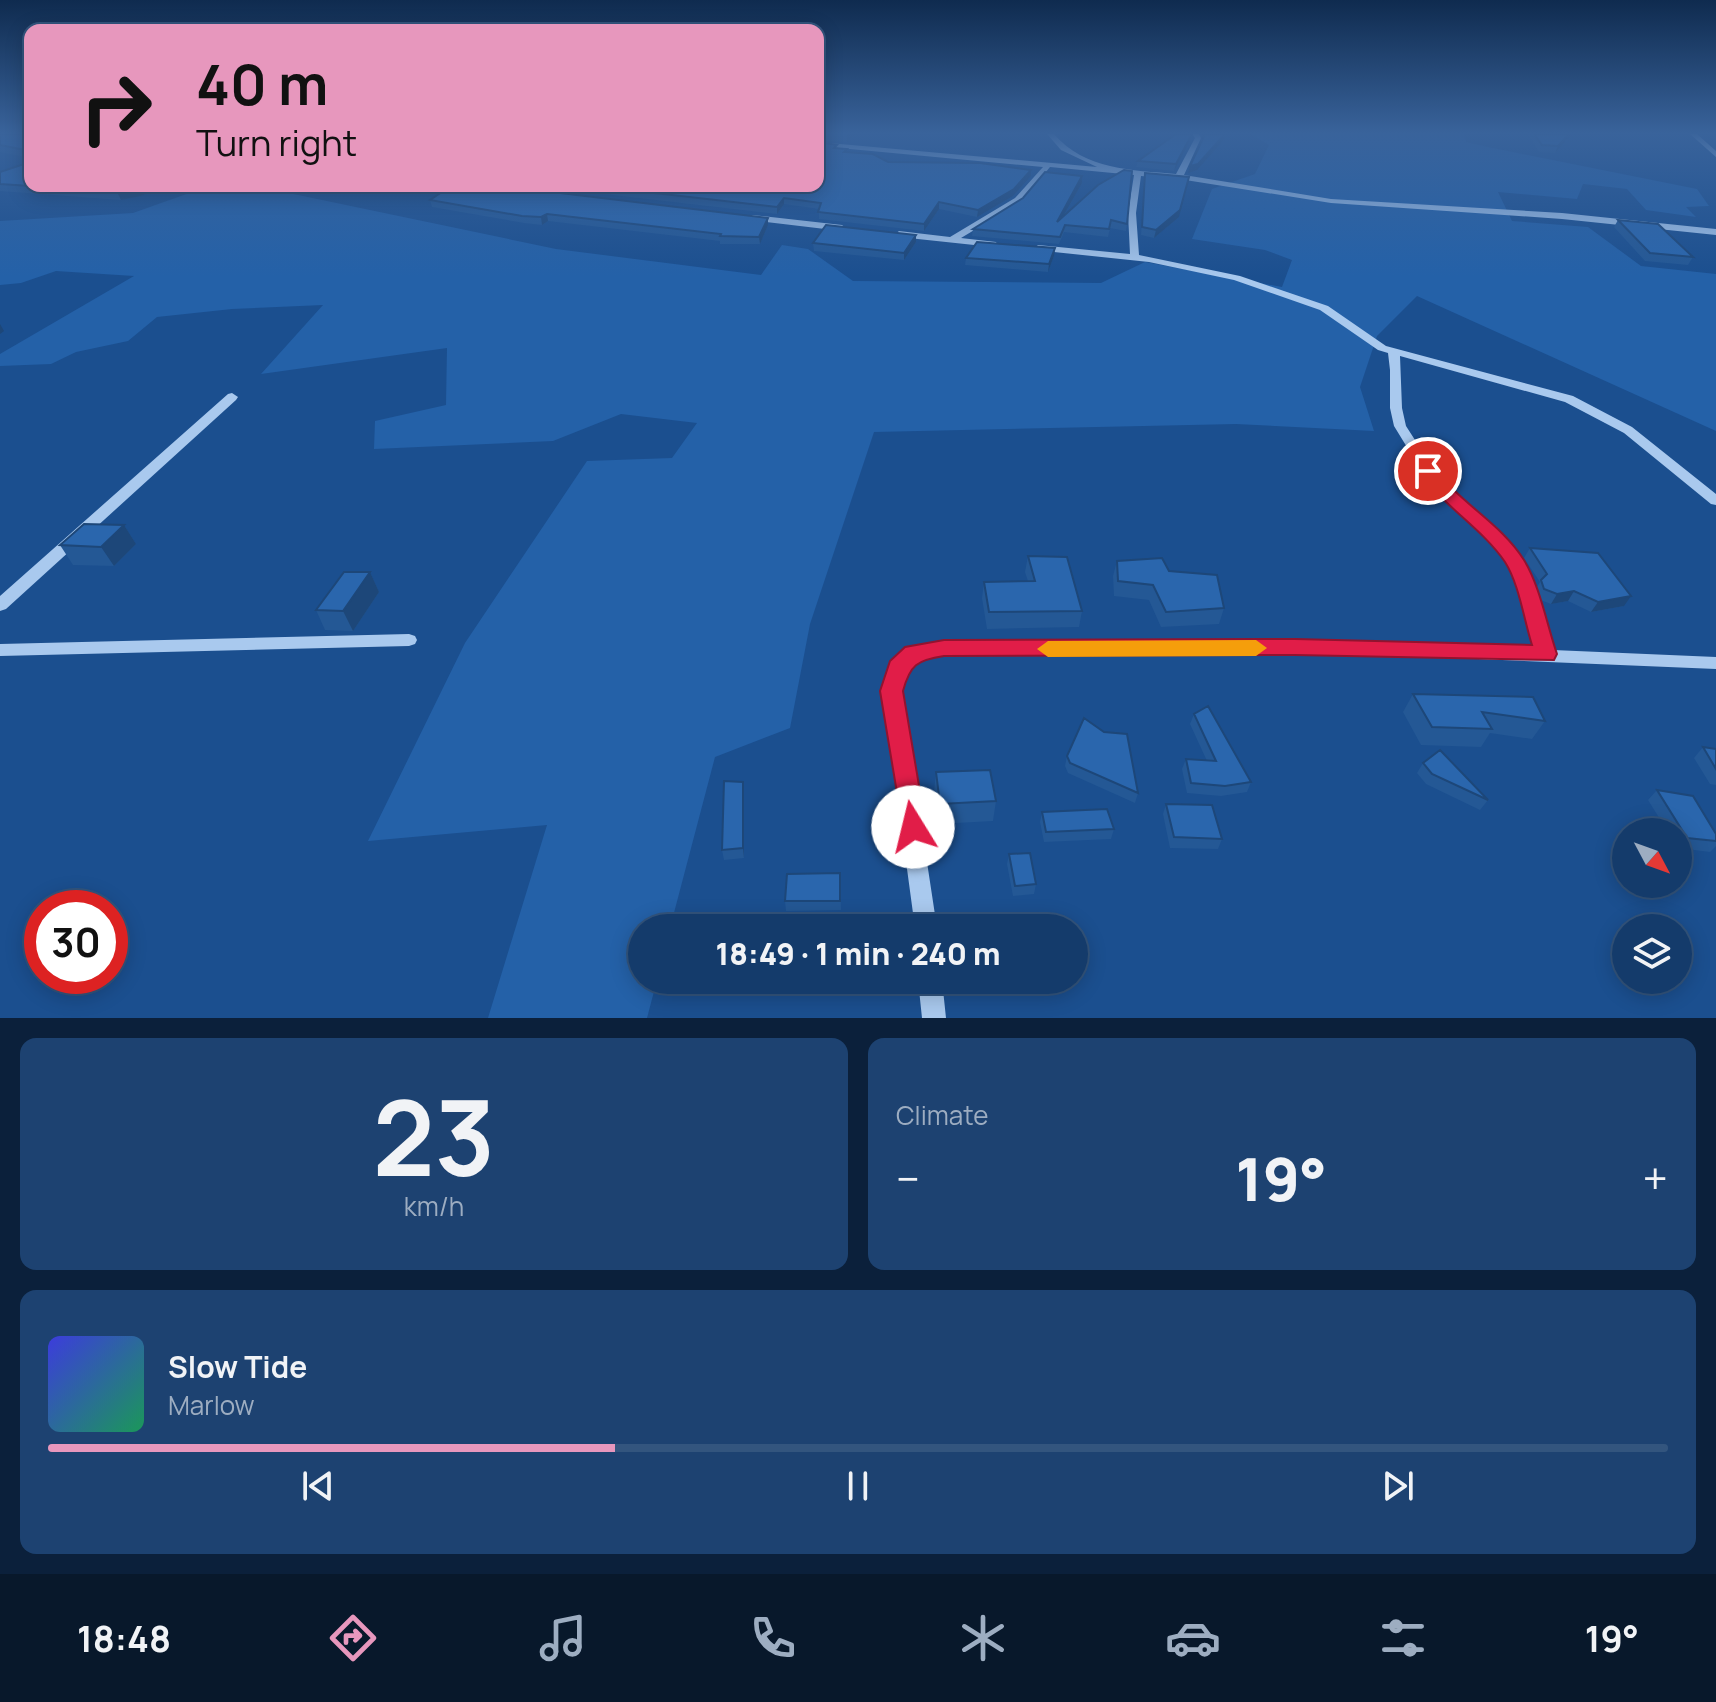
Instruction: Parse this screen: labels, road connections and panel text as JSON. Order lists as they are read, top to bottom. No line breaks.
{"north":"bottom right","page":{"turn":["40 m","Turn right"],"limit":"30","trip":"18:49 · 1 min · 240 m","tile":[["23","km/h"],"Climate"],"heat":["−","19°","+"],"song":["Slow Tide","Marlow"],"tabs":["18:48","19°"]}}
